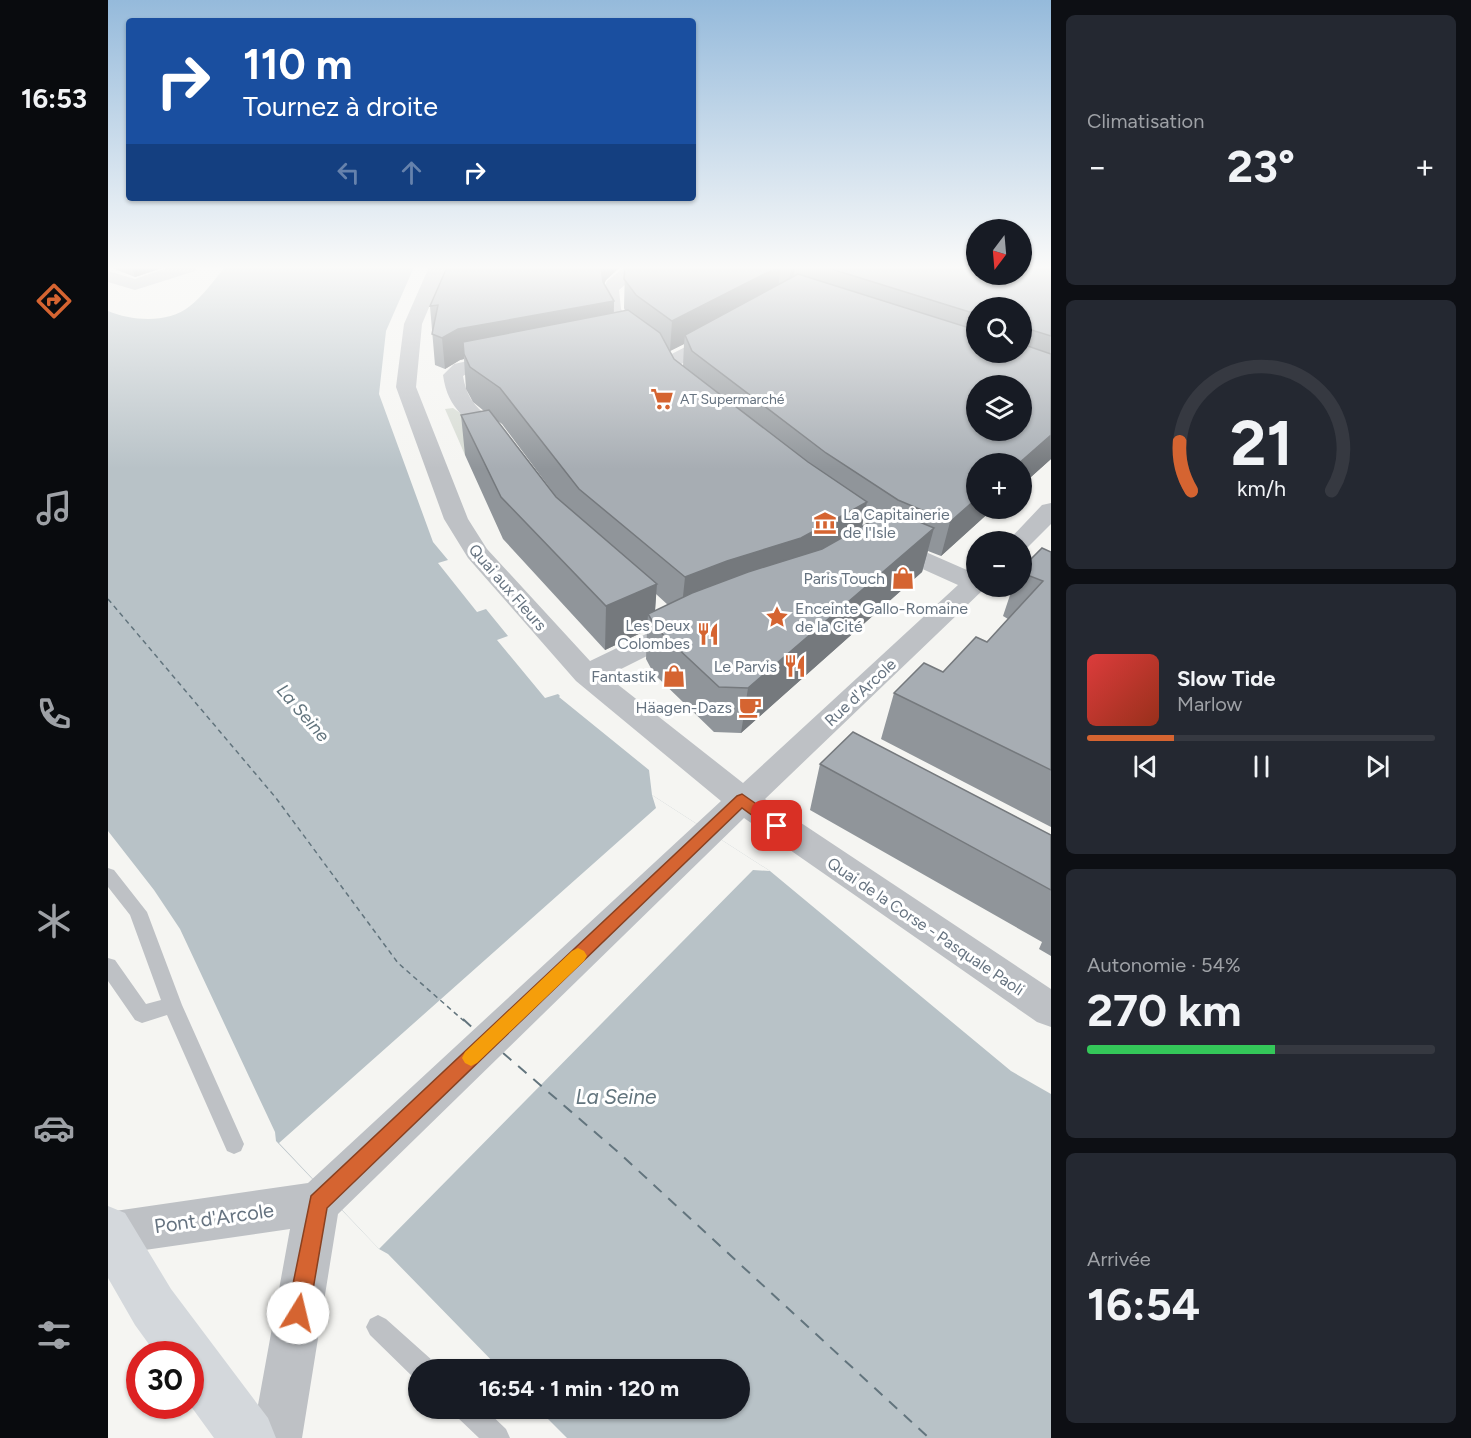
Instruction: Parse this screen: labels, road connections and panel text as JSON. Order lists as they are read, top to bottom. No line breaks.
{"streets":{"street":["Quai aux Fleurs","Rue d'Arcole","Quai de la Corse - Pasquale Paoli","Pont d'Arcole"]},"crossings":[["Quai aux Fleurs","Rue d'Arcole"],["Quai aux Fleurs","Quai de la Corse - Pasquale Paoli"],["Rue d'Arcole","Quai de la Corse - Pasquale Paoli"]],"water":["La Seine"],"places":{"supermarket":["AT Supermarché"],"museum":["La Capitainerie de l'Isle"],"shop":["Paris Touch","Fantastik"],"place":["Enceinte Gallo-Romaine de la Cité"],"restaurant":["Les Deux Colombes","Le Parvis"],"cafe":["Häagen-Dazs"]},"north":"bottom","page":{"tabs":"16:53","tile":["Climatisation",["Autonomie · 54%","270 km"],["Arrivée","16:54"]],"turn":["110 m","Tournez à droite"],"heat":["−","23°","+"],"map_buttons":["+","−"],"song":["Slow Tide","Marlow"],"limit":"30","trip":"16:54 · 1 min · 120 m","gauge":["21","km/h"]}}
